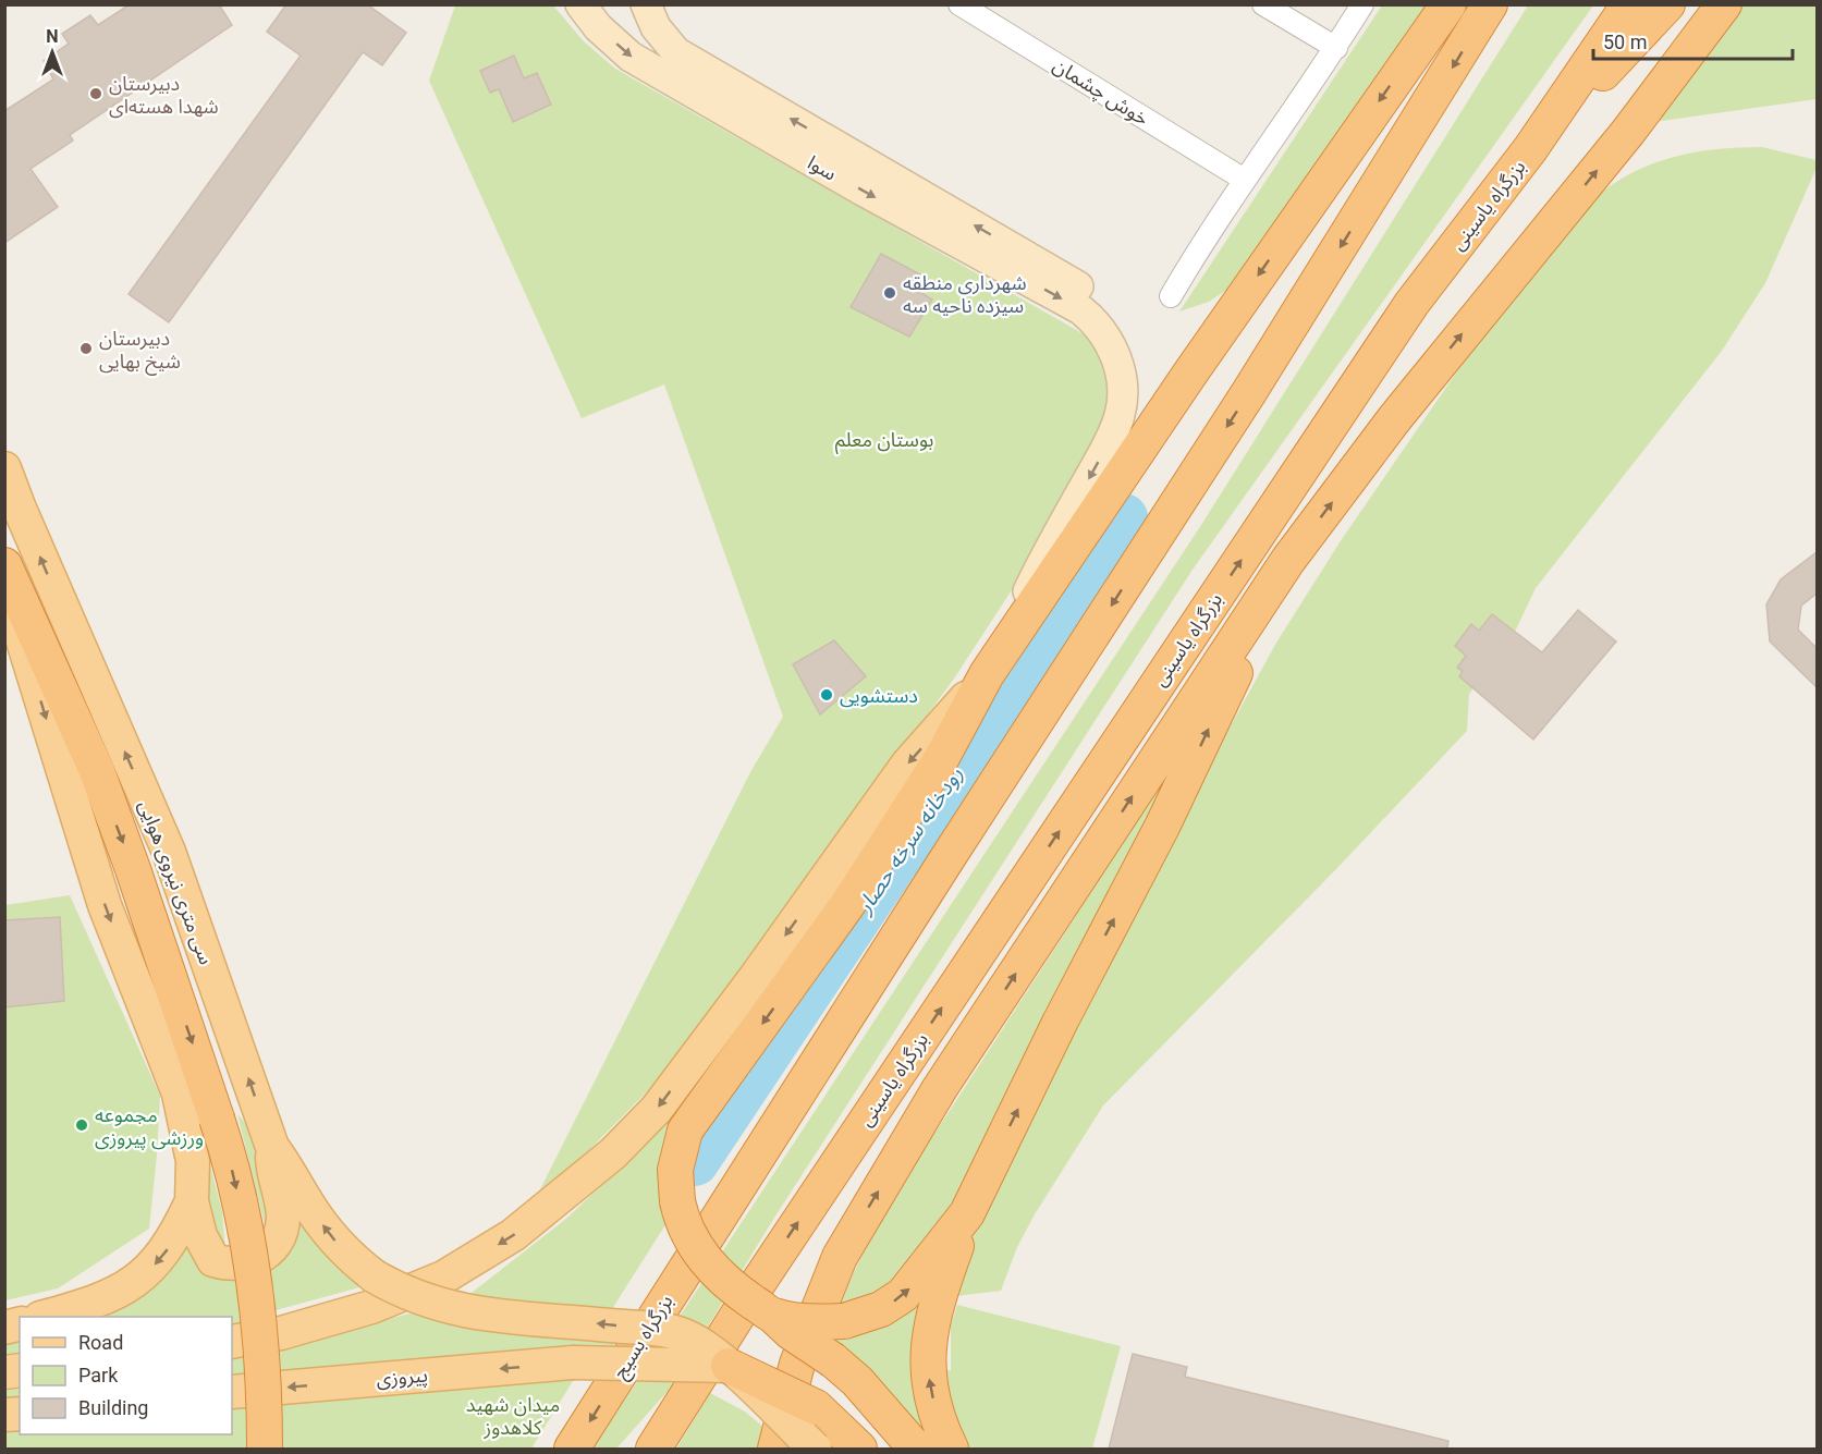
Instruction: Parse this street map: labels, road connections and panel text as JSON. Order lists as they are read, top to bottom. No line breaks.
{"streets":{"highway":["بزرگراه یاسینی","بزرگراه بسیج"],"main road":["سوا","سی متری نیروی هوایی","پیروزی"],"street":["خوش چشمان"]},"crossings":[["سی متری نیروی هوایی","پیروزی"]],"one_way":["پیروزی"],"water":["رودخانه سرخه حصار"],"parks":["بوستان معلم","میدان شهید کلاهدوز"],"places":["دبیرستان شهدا هسته‌ای","شهرداری منطقه سیزده ناحیه سه","دبیرستان شیخ بهایی","دستشویی","مجموعه ورزشی پیروزی"],"legend":["Road","Park","Building"],"scale_bar":"50 m","north":"top"}
